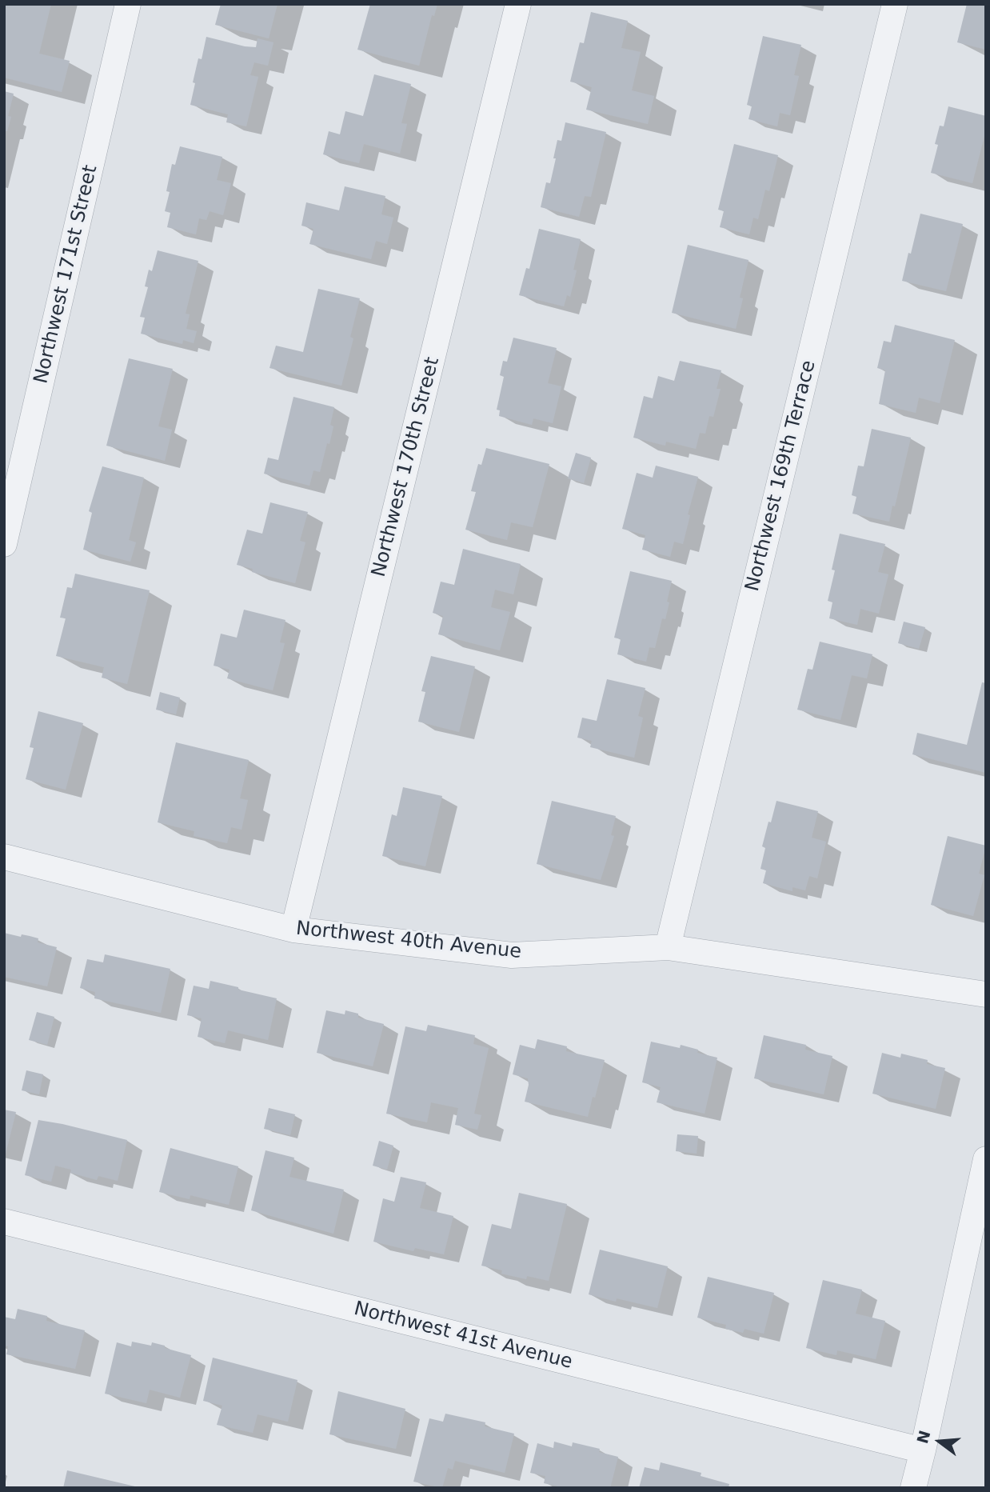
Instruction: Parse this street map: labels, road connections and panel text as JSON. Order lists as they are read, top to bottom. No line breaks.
{"streets":{"street":["Northwest 171st Street","Northwest 170th Street","Northwest 169th Terrace","Northwest 40th Avenue","Northwest 41st Avenue"]},"crossings":[["Northwest 170th Street","Northwest 40th Avenue"],["Northwest 169th Terrace","Northwest 40th Avenue"]],"north":"left"}
